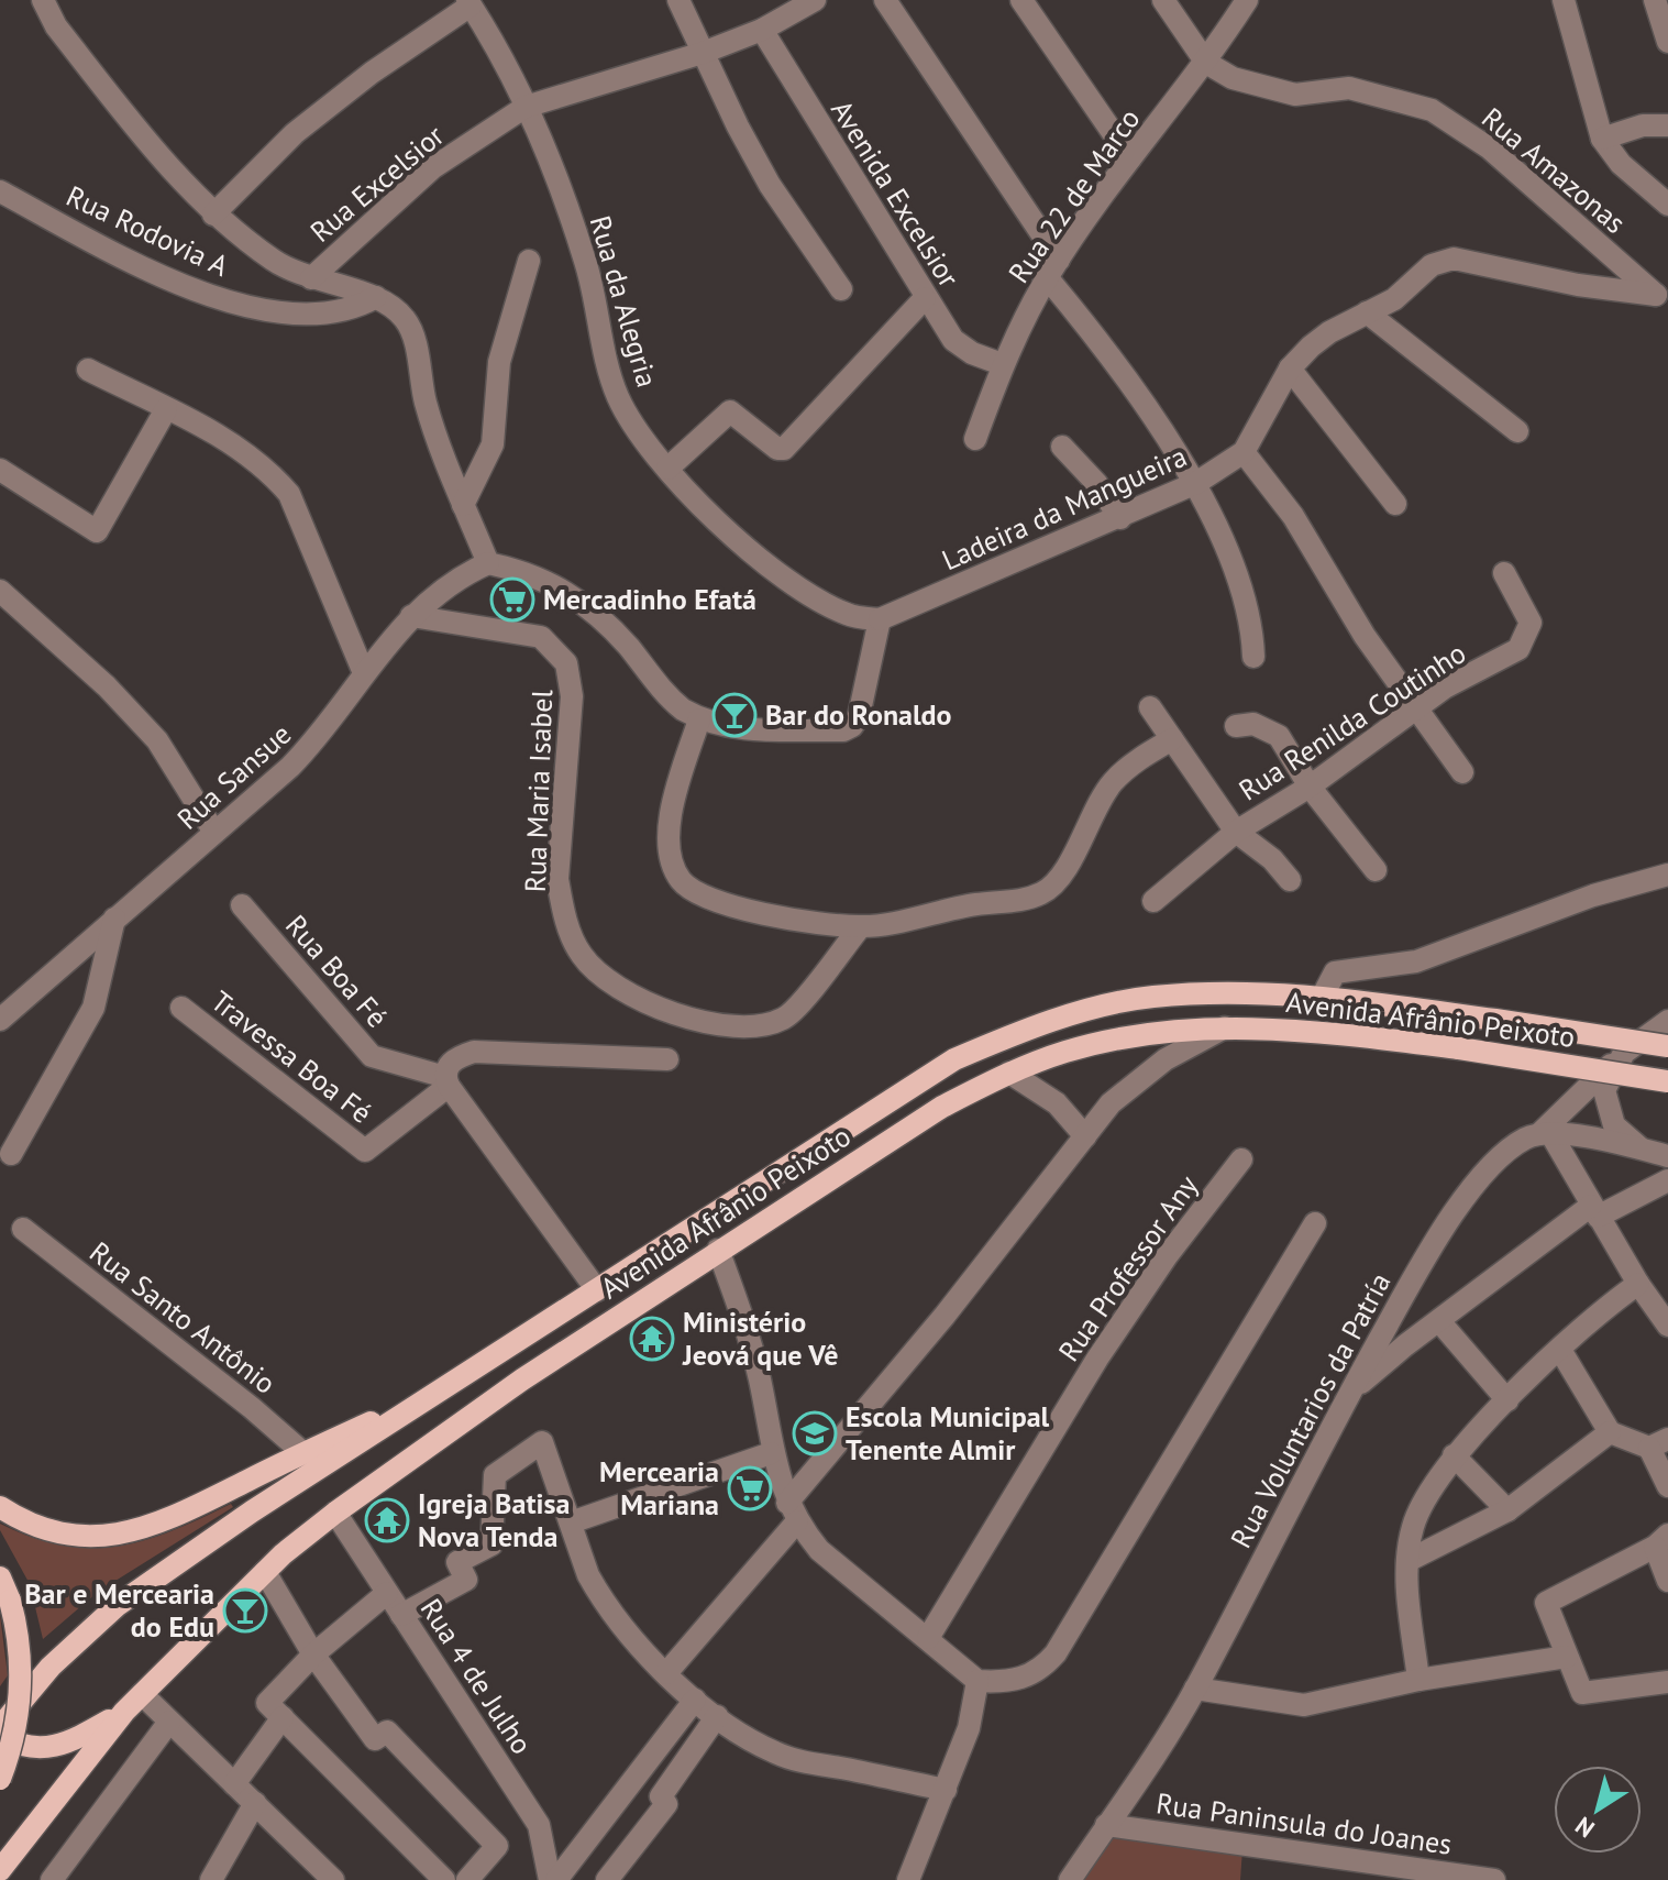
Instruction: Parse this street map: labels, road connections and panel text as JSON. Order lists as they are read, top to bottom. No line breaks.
{"streets":{"main road":["Avenida Afrânio Peixoto"],"street":["Rua Amazonas","Rua Excelsior","Avenida Excelsior","Rua 22 de Marco","Rua Rodovia A","Rua da Alegria","Ladeira da Mangueira","Rua Renilda Coutinho","Rua Sansue","Rua Maria Isabel","Rua Boa Fé","Travessa Boa Fé","Rua Professor Any","Rua Santo Antônio","Rua Voluntarios da Patría","Rua 4 de Julho","Rua Paninsula do Joanes"]},"crossings":[["Rua Amazonas","Rua 22 de Marco"],["Rua Amazonas","Ladeira da Mangueira"],["Rua Excelsior","Avenida Excelsior"],["Rua Excelsior","Rua da Alegria"],["Avenida Excelsior","Rua 22 de Marco"],["Rua da Alegria","Ladeira da Mangueira"],["Rua Sansue","Rua Maria Isabel"],["Rua Boa Fé","Travessa Boa Fé"],["Avenida Afrânio Peixoto","Rua 4 de Julho"],["Rua Voluntarios da Patría","Rua Paninsula do Joanes"]],"places":{"supermarket":["Mercadinho Efatá","Mercearia Mariana"],"bar":["Bar do Ronaldo","Bar e Mercearia do Edu"],"temple":["Ministério Jeová que Vê","Igreja Batisa Nova Tenda"],"school or university":["Escola Municipal Tenente Almir"]},"north":"bottom left"}
